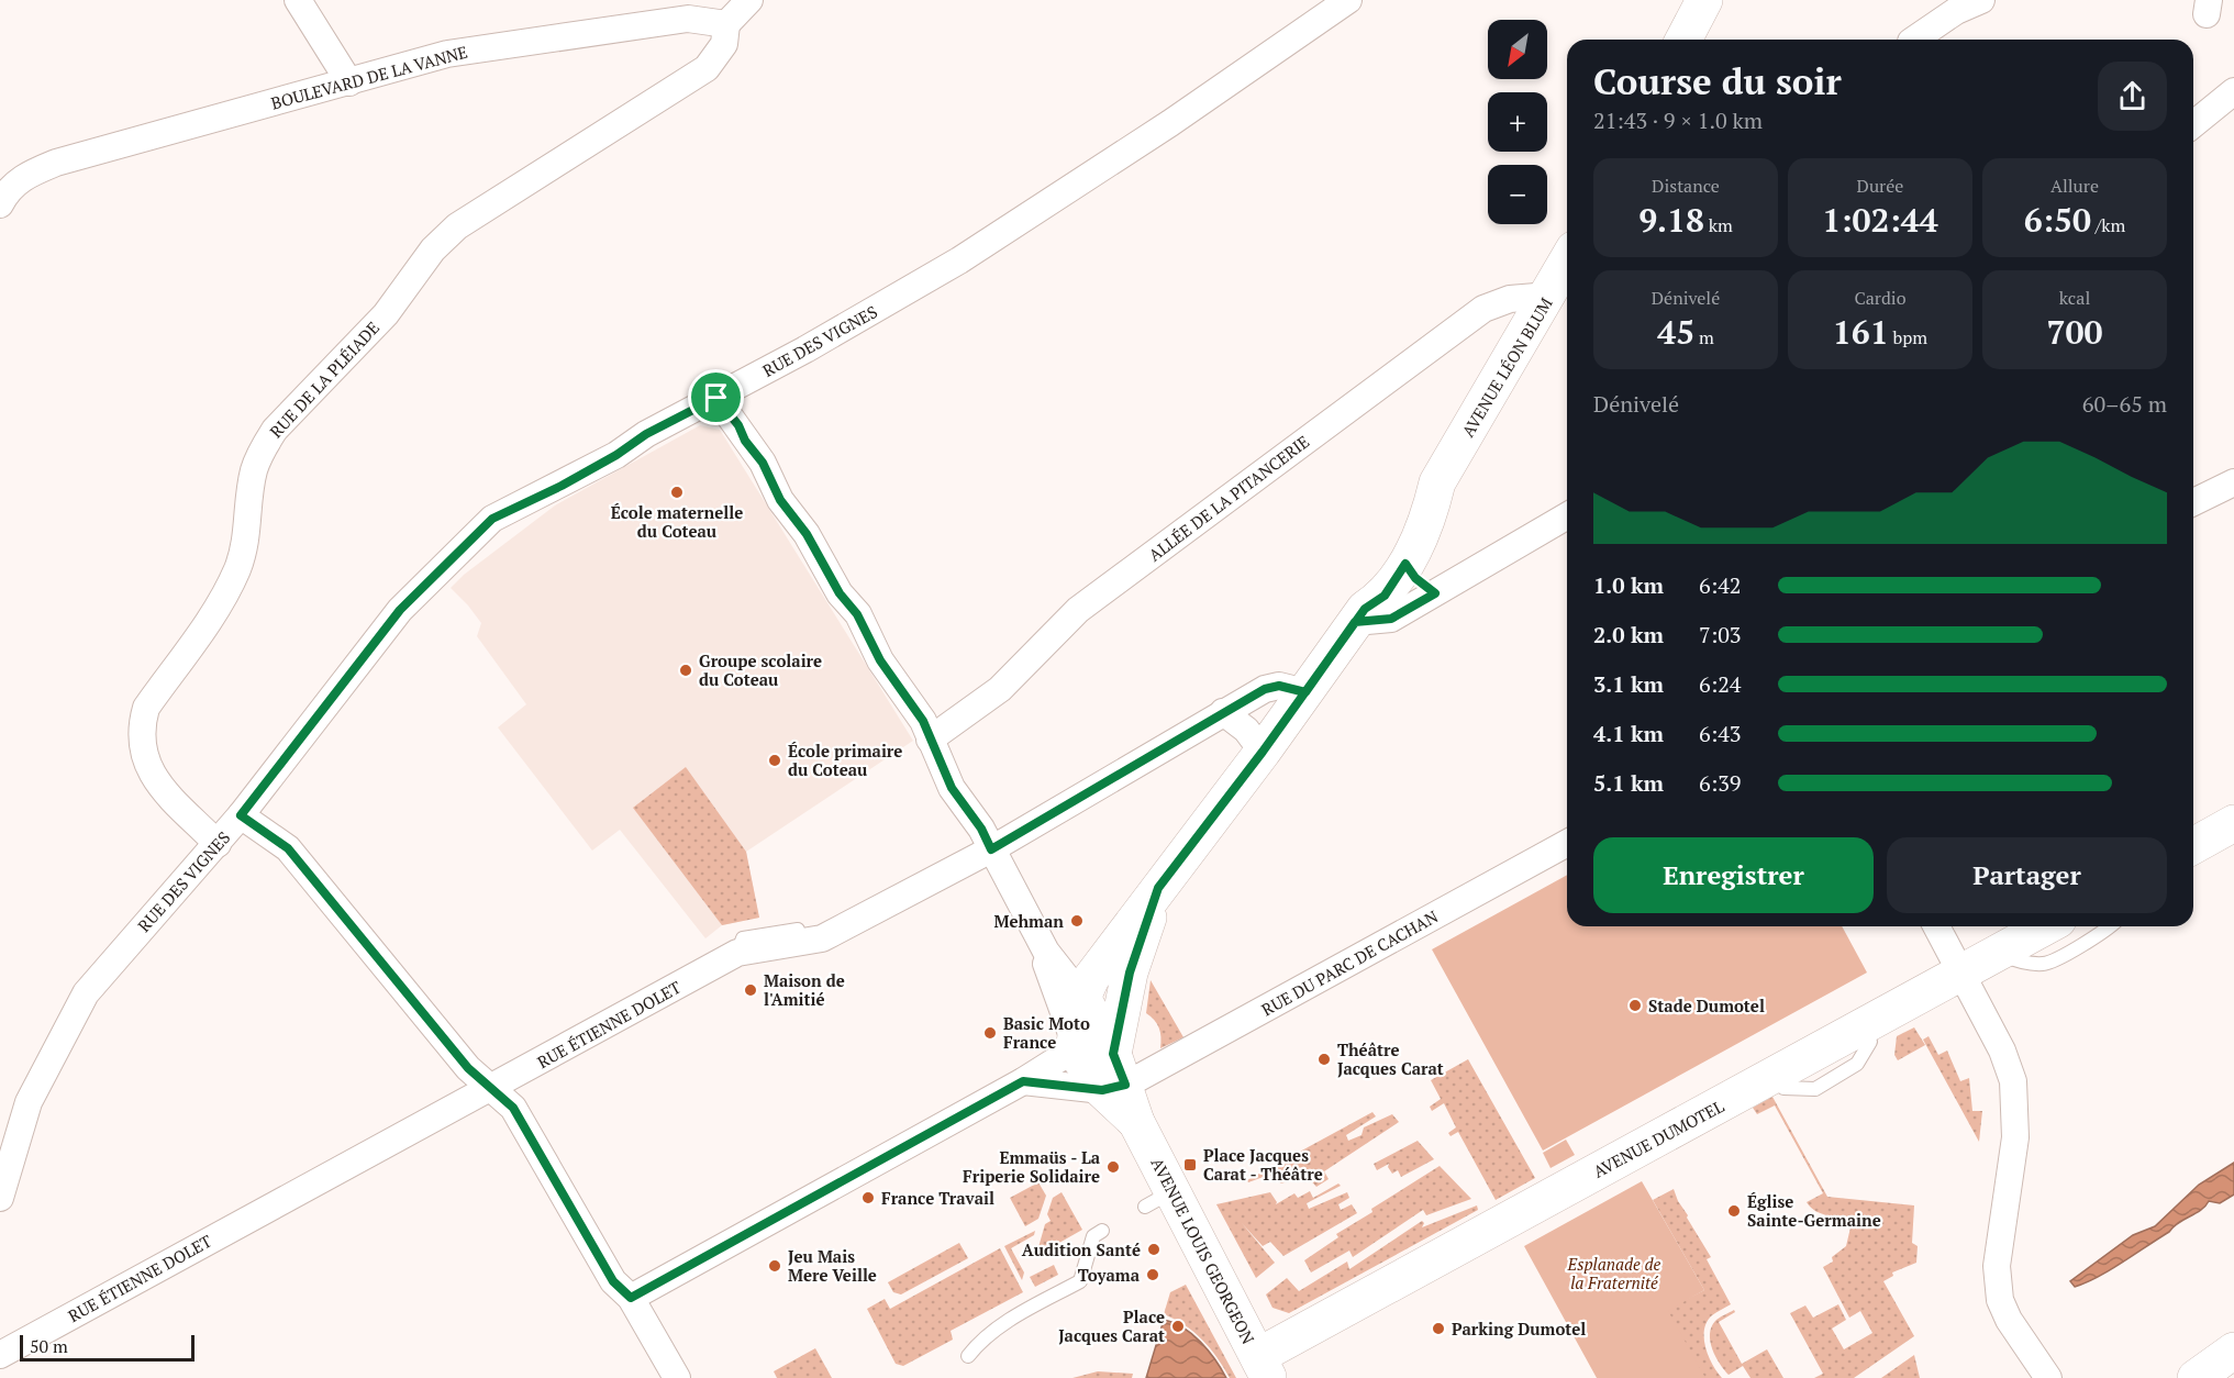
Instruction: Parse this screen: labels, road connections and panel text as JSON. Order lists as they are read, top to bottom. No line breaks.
{"streets":{"main road":["AVENUE LÉON BLUM","AVENUE DUMOTEL","AVENUE LOUIS GEORGEON"],"street":["BOULEVARD DE LA VANNE","RUE DES VIGNES","RUE DE LA PLÉIADE","ALLÉE DE LA PITANCERIE","RUE DU PARC DE CACHAN","RUE ÉTIENNE DOLET"]},"crossings":[["BOULEVARD DE LA VANNE","RUE DE LA PLÉIADE"],["RUE DES VIGNES","RUE DE LA PLÉIADE"],["RUE DES VIGNES","AVENUE LOUIS GEORGEON"],["AVENUE LÉON BLUM","ALLÉE DE LA PITANCERIE"],["AVENUE LÉON BLUM","RUE DU PARC DE CACHAN"],["AVENUE LÉON BLUM","RUE ÉTIENNE DOLET"],["AVENUE LÉON BLUM","AVENUE LOUIS GEORGEON"],["ALLÉE DE LA PITANCERIE","AVENUE LOUIS GEORGEON"],["RUE DU PARC DE CACHAN","AVENUE LOUIS GEORGEON"],["RUE ÉTIENNE DOLET","AVENUE LOUIS GEORGEON"],["AVENUE DUMOTEL","AVENUE LOUIS GEORGEON"]],"parks":["Esplanade de la Fraternité"],"places":{"other":["École maternelle du Coteau","Groupe scolaire du Coteau","École primaire du Coteau","Mehman","Maison de l'Amitié","Stade Dumotel","Basic Moto France","Théâtre Jacques Carat","Emmaüs - La Friperie Solidaire","France Travail","Église Sainte-Germaine","Audition Santé","Jeu Mais Mere Veille","Toyama","Place Jacques Carat","Parking Dumotel"],"transit":["Place Jacques Carat - Théâtre"]},"scale_bar":"50 m","north":"bottom left","page":{"map_buttons":["+","−"],"heading":["Course du soir","21:43 · 9 × 1.0 km"],"stats":[["Distance","9.18 km"],["Durée","1:02:44"],["Allure","6:50 /km"],["Dénivelé","45 m"],["Cardio","161 bpm"],["kcal","700"]],"chart":["Dénivelé","60–65 m"],"list":[{"name":"1.0 km","note":"6:42"},{"name":"2.0 km","note":"7:03"},{"name":"3.1 km","note":"6:24"},{"name":"4.1 km","note":"6:43"},{"name":"5.1 km","note":"6:39"}],"buttons":["Enregistrer","Partager"],"scale":"50 m"}}
